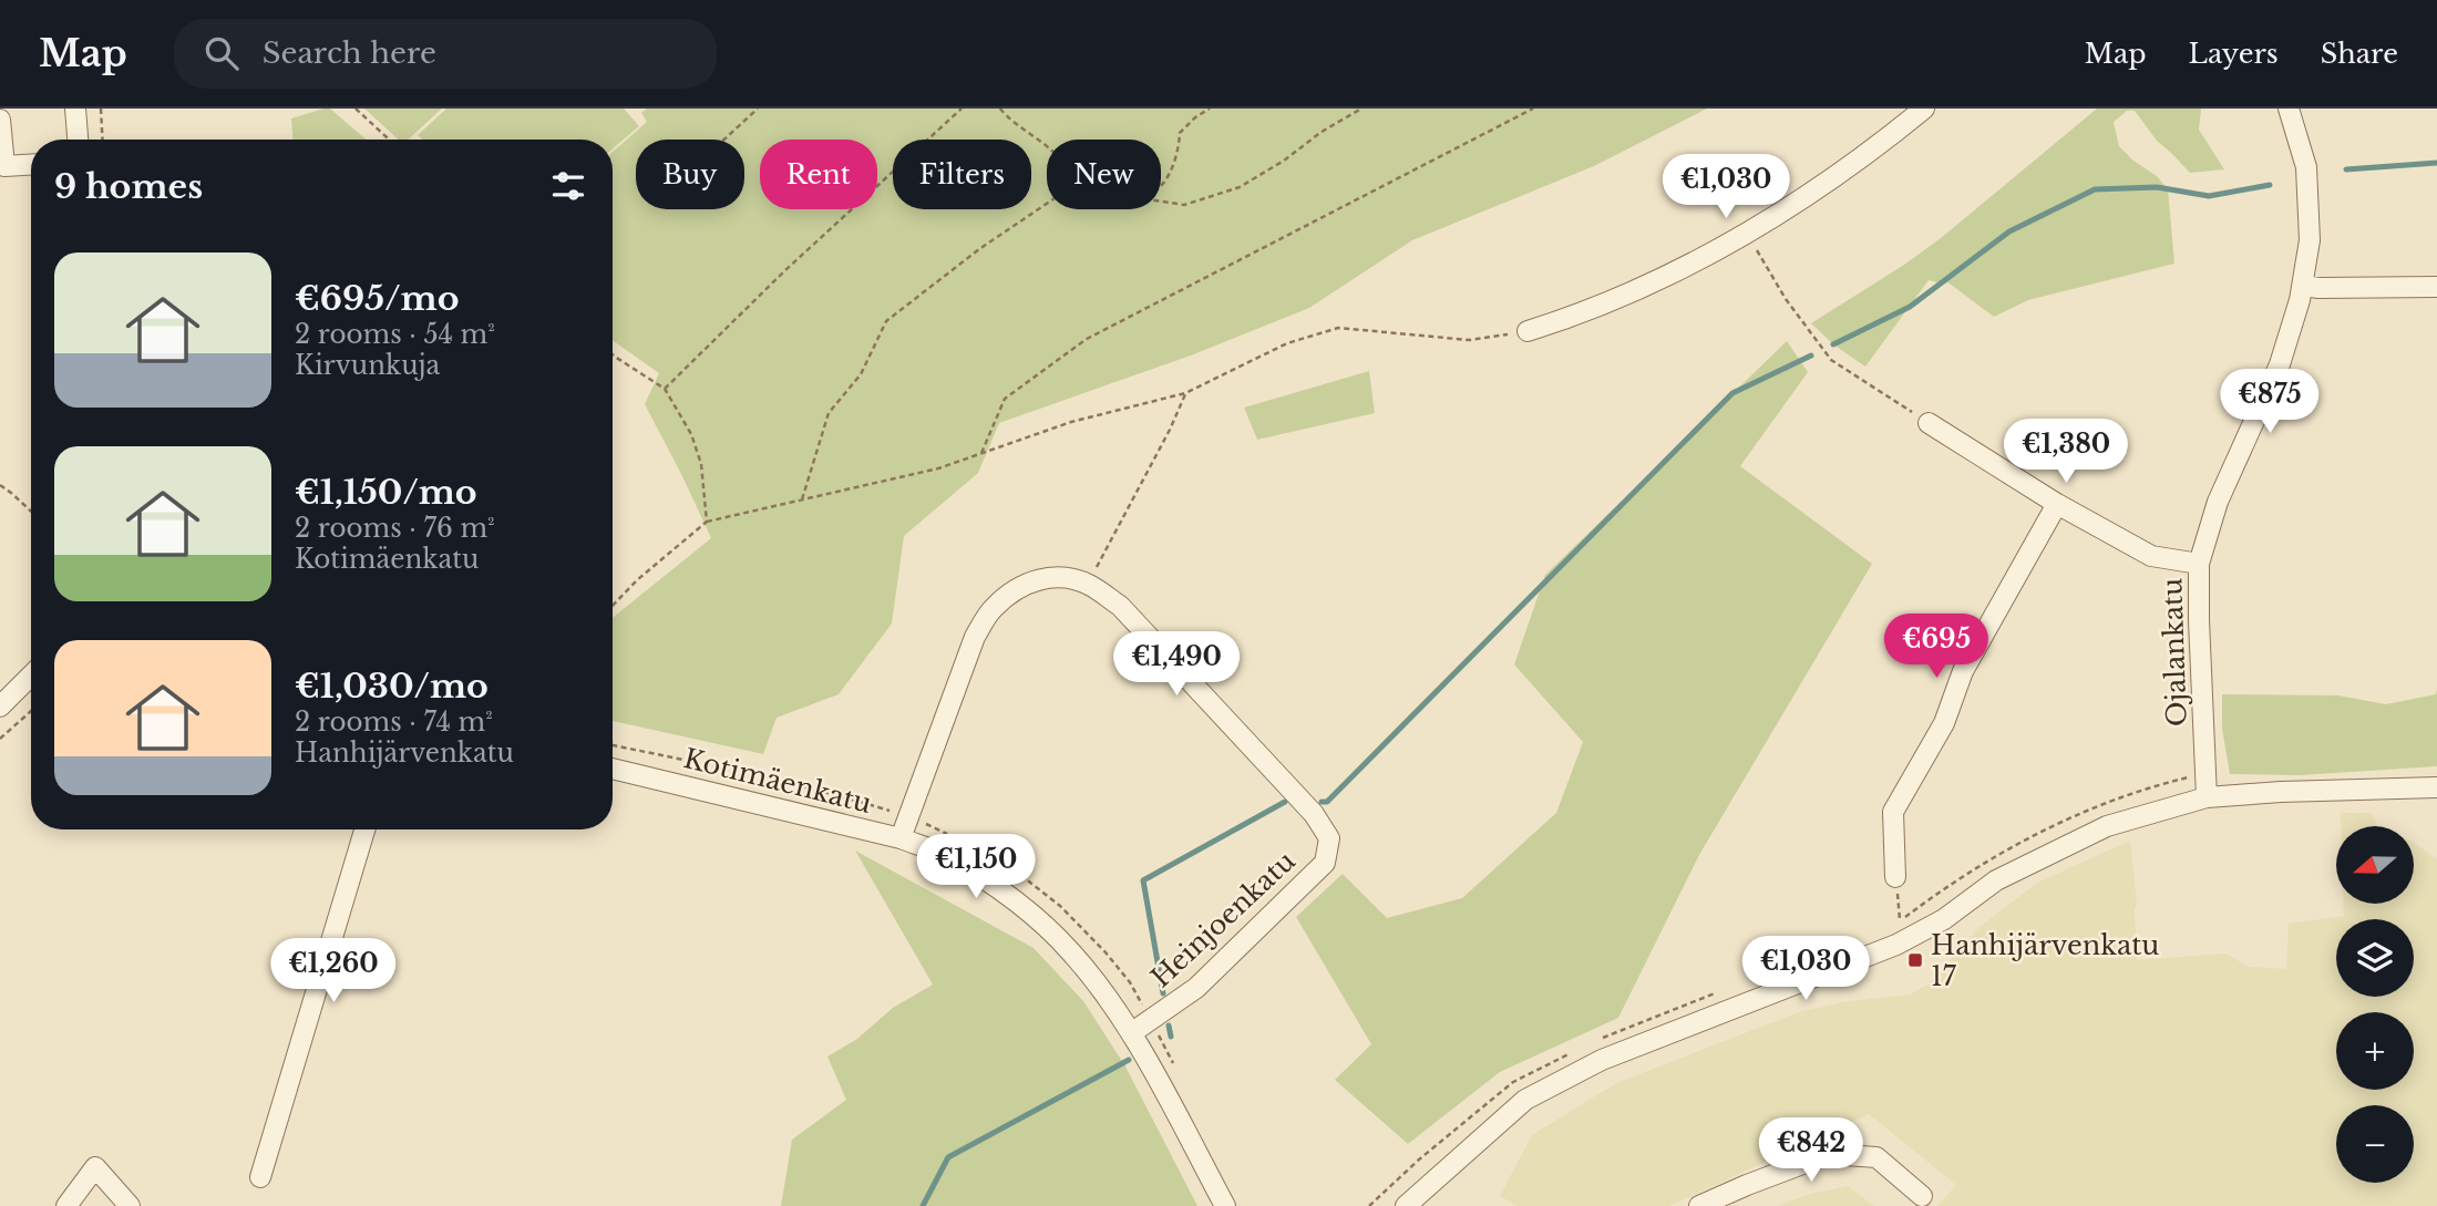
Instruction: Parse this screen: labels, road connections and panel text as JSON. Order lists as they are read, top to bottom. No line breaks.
{"streets":{"street":["Ojalankatu","Kotimäenkatu","Heinjoenkatu"]},"crossings":[["Kotimäenkatu","Heinjoenkatu"]],"places":{"transit":["Hanhijärvenkatu 17"]},"north":"left","page":{"header":"Map","search":"Search here","nav":["Map","Layers","Share"],"chip":["Buy","Rent","Filters","New"],"heading":"9 homes","price":["€1,030","€875","€1,380","€695","€1,490","€1,150","€1,030","€1,260","€842"],"list":[{"name":"€695/mo","note":"2 rooms · 54 m² · Kirvunkuja"},{"name":"€1,150/mo","note":"2 rooms · 76 m² · Kotimäenkatu"},{"name":"€1,030/mo","note":"2 rooms · 74 m² · Hanhijärvenkatu"}],"map_buttons":["+","−"]}}
